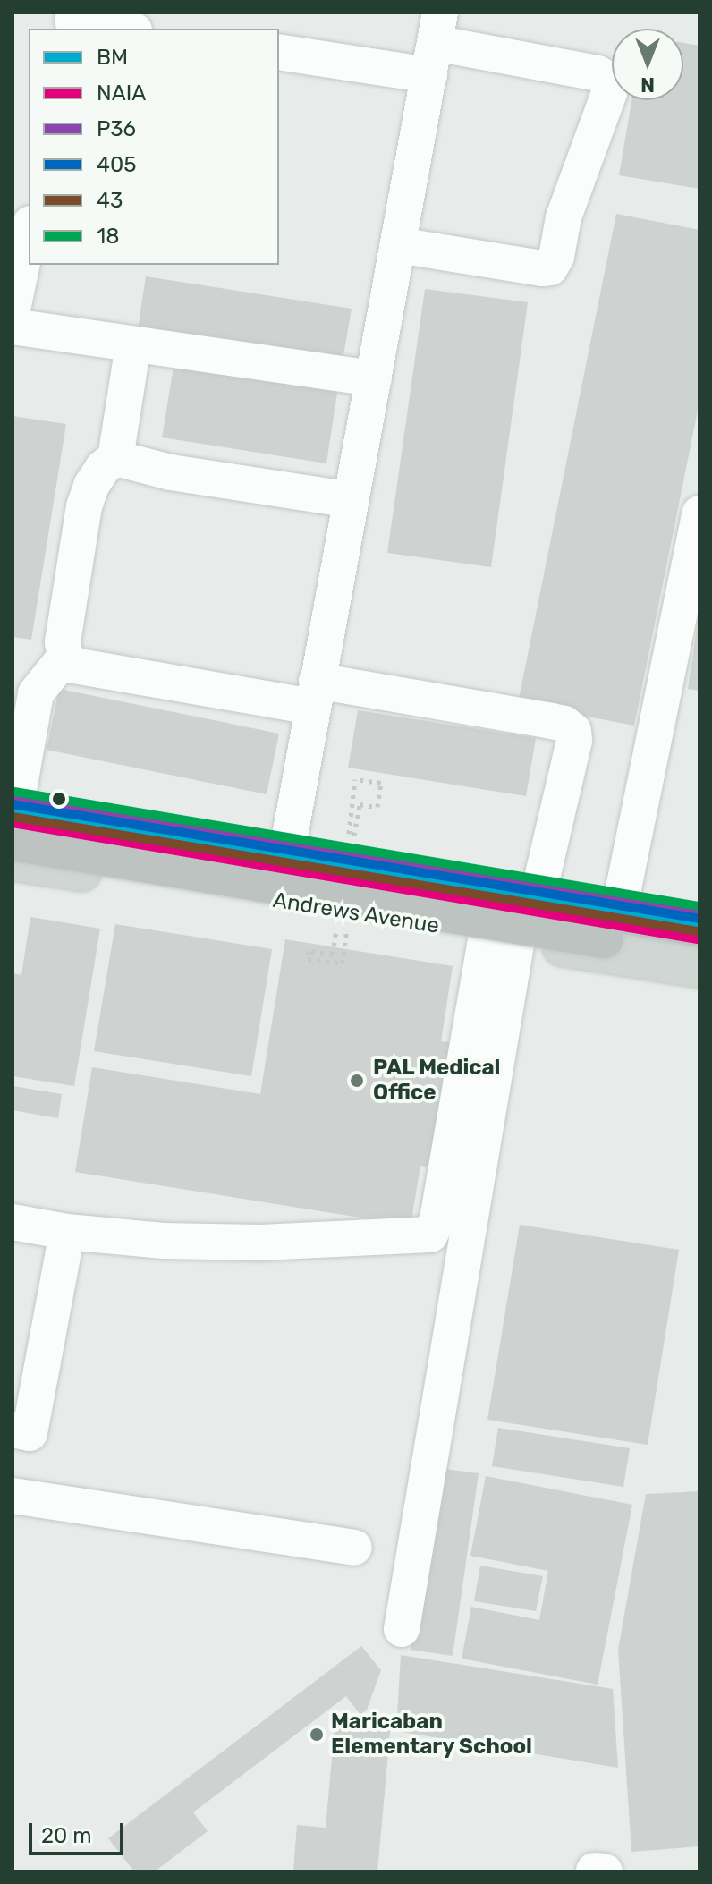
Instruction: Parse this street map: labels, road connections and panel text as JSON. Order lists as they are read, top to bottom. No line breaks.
{"streets":{"main road":["Andrews Avenue"]},"places":["PAL Medical Office","Maricaban Elementary School"],"lines":["transit line 18","transit line P36","transit line 405","transit line BM","transit line 43","transit line NAIA"],"legend":["BM","NAIA","P36","405","43","18"],"scale_bar":"20 m","north":"bottom"}
